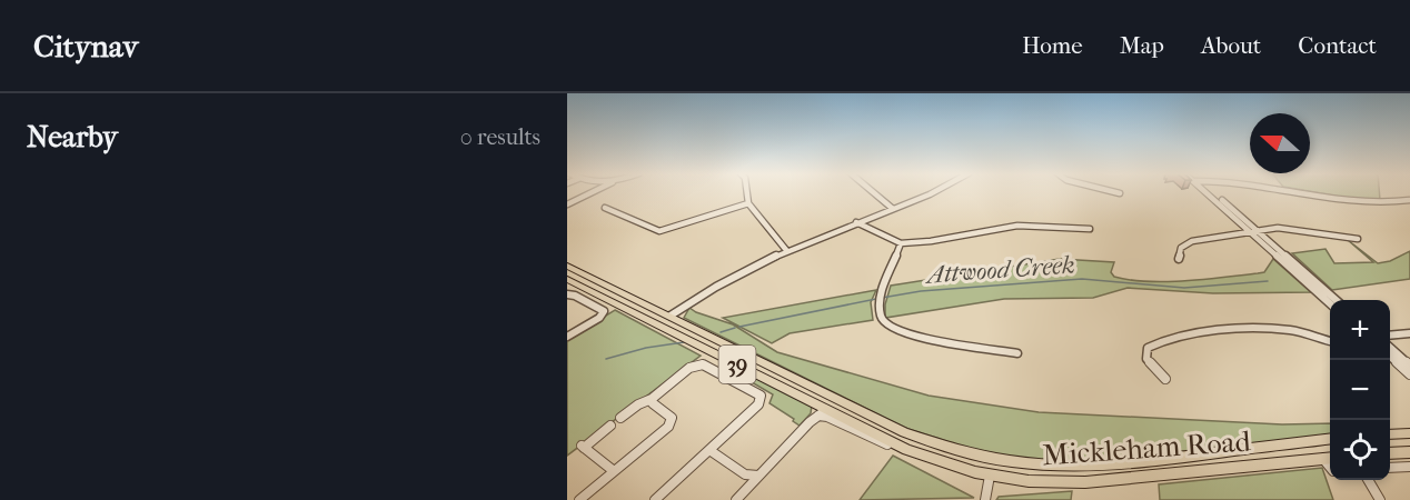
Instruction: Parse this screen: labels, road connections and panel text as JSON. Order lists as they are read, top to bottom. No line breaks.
{"streets":{"main road":["39","Mickleham Road"]},"water":["Attwood Creek"],"north":"left","page":{"header":"Citynav","nav":["Home","Map","About","Contact"],"heading":["Nearby","0 results"],"map_buttons":["+","−"]}}
